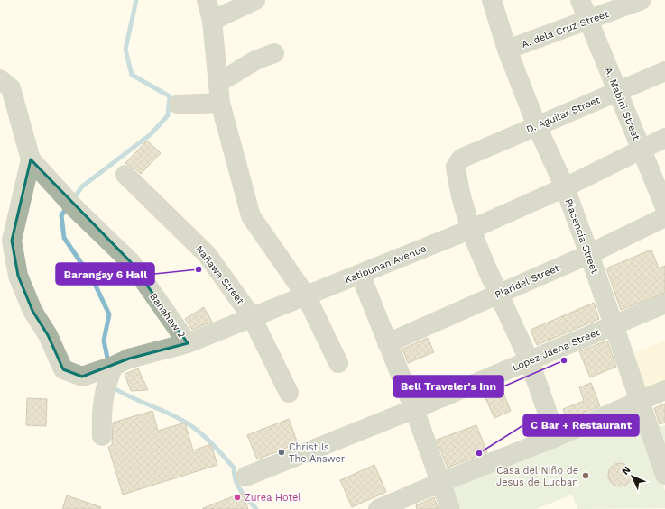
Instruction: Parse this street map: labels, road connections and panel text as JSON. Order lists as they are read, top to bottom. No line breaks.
{"streets":{"street":["A. dela Cruz Street","A. Mabini Street","D. Aguilar Street","Placencia Street","Katipunan Avenue","Nañawa Street","Plaridel Street","Banahaw 2","Lopez Jaena Street"]},"crossings":[["A. dela Cruz Street","A. Mabini Street"],["A. dela Cruz Street","Placencia Street"],["A. Mabini Street","D. Aguilar Street"],["A. Mabini Street","Katipunan Avenue"],["D. Aguilar Street","Placencia Street"],["D. Aguilar Street","Katipunan Avenue"],["Placencia Street","Katipunan Avenue"],["Placencia Street","Plaridel Street"],["Placencia Street","Lopez Jaena Street"],["Katipunan Avenue","Nañawa Street"],["Katipunan Avenue","Banahaw 2"]],"places":["Barangay 6 Hall","Bell Traveler's Inn","Christ Is The Answer","C Bar + Restaurant","Casa del Niño de Jesus de Lucban","Zurea Hotel"],"north":"top left"}
